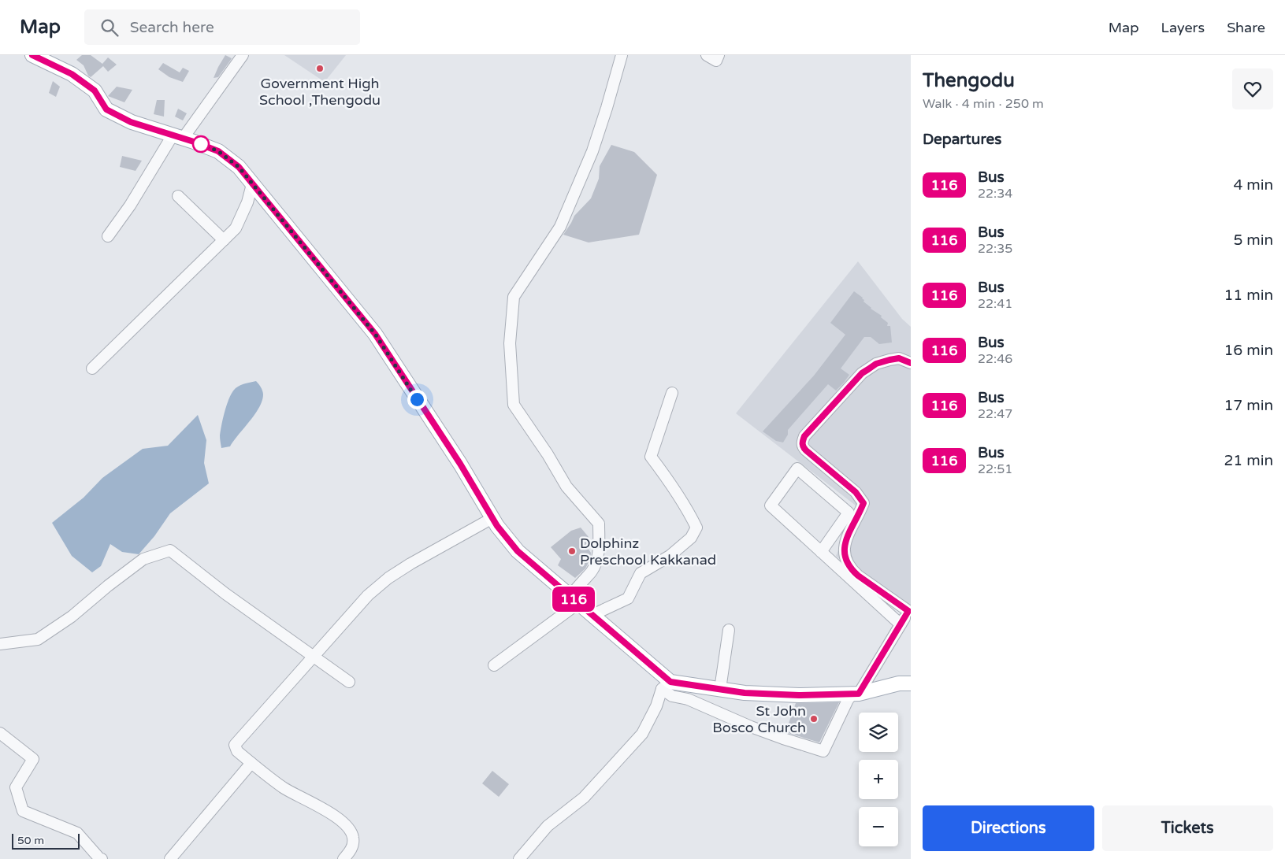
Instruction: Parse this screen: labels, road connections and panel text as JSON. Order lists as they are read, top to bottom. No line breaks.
{"places":["Government High School ,Thengodu","Dolphinz Preschool Kakkanad","St John Bosco Church"],"lines":["bus line 116"],"scale_bar":"50 m","page":{"header":"Map","search":"Search here","nav":["Map","Layers","Share"],"on_map":"116","heading":[["Thengodu","Walk · 4 min · 250 m"],"Departures"],"list":[{"mark":"116","name":"Bus","note":"22:34","value":"4 min"},{"mark":"116","name":"Bus","note":"22:35","value":"5 min"},{"mark":"116","name":"Bus","note":"22:41","value":"11 min"},{"mark":"116","name":"Bus","note":"22:46","value":"16 min"},{"mark":"116","name":"Bus","note":"22:47","value":"17 min"},{"mark":"116","name":"Bus","note":"22:51","value":"21 min"}],"map_buttons":["+","−"],"buttons":["Directions","Tickets"],"scale":"50 m"}}
